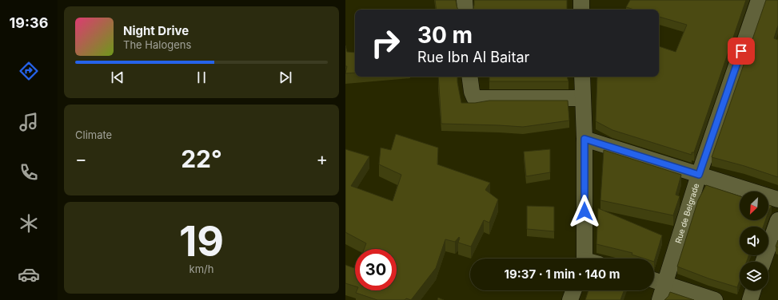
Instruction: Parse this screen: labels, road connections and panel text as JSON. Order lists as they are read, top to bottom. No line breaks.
{"streets":{"street":["Rue de Belgrade"]},"north":"bottom left","page":{"tabs":"19:36","turn":["30 m","Rue Ibn Al Baitar"],"song":["Night Drive","The Halogens"],"tile":["Climate",["19","km/h"]],"heat":["−","22°","+"],"limit":"30","trip":"19:37 · 1 min · 140 m"}}
